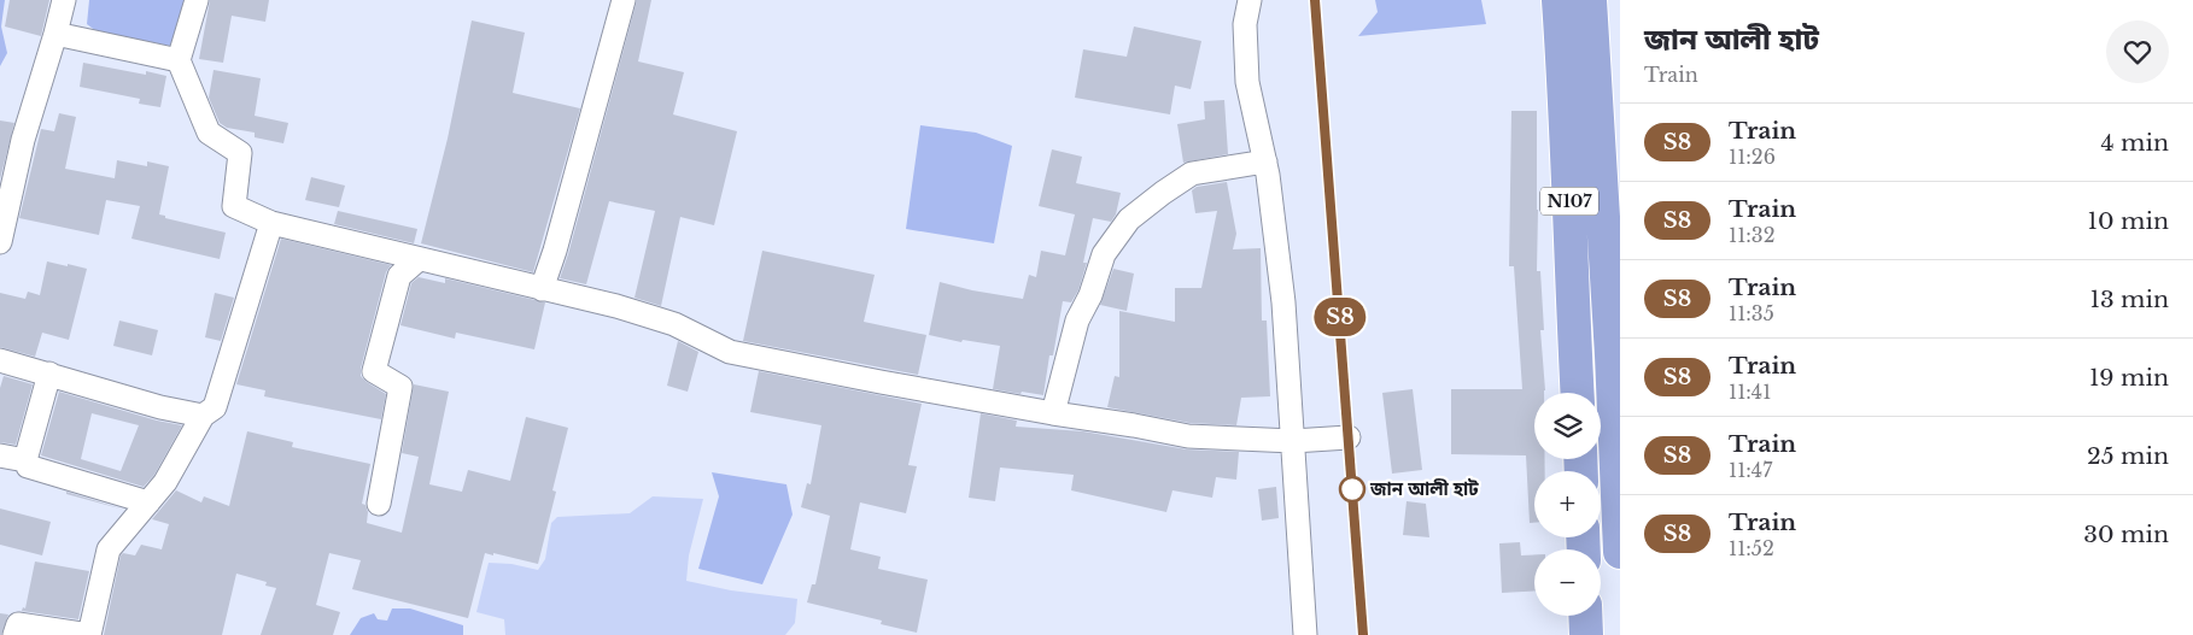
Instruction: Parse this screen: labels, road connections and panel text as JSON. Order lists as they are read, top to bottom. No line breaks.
{"streets":{"highway":["N107"]},"places":["জান আলী হাট"],"page":{"on_map":"S8","heading":["জান আলী হাট","Train"],"list":[{"mark":"S8","name":"Train","note":"11:26","value":"4 min"},{"mark":"S8","name":"Train","note":"11:32","value":"10 min"},{"mark":"S8","name":"Train","note":"11:35","value":"13 min"},{"mark":"S8","name":"Train","note":"11:41","value":"19 min"},{"mark":"S8","name":"Train","note":"11:47","value":"25 min"},{"mark":"S8","name":"Train","note":"11:52","value":"30 min"}],"map_buttons":["+","−"]}}
